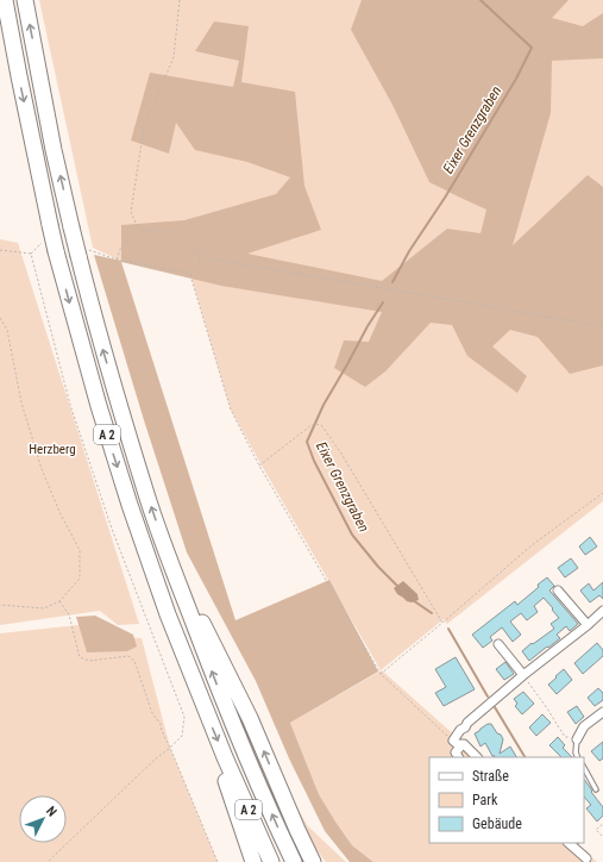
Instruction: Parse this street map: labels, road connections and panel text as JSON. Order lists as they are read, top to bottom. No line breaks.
{"streets":{"highway":["A 2"]},"water":["Eixer Grenzgraben"],"parks":["Herzberg"],"legend":["Straße","Park","Gebäude"],"north":"top right"}
